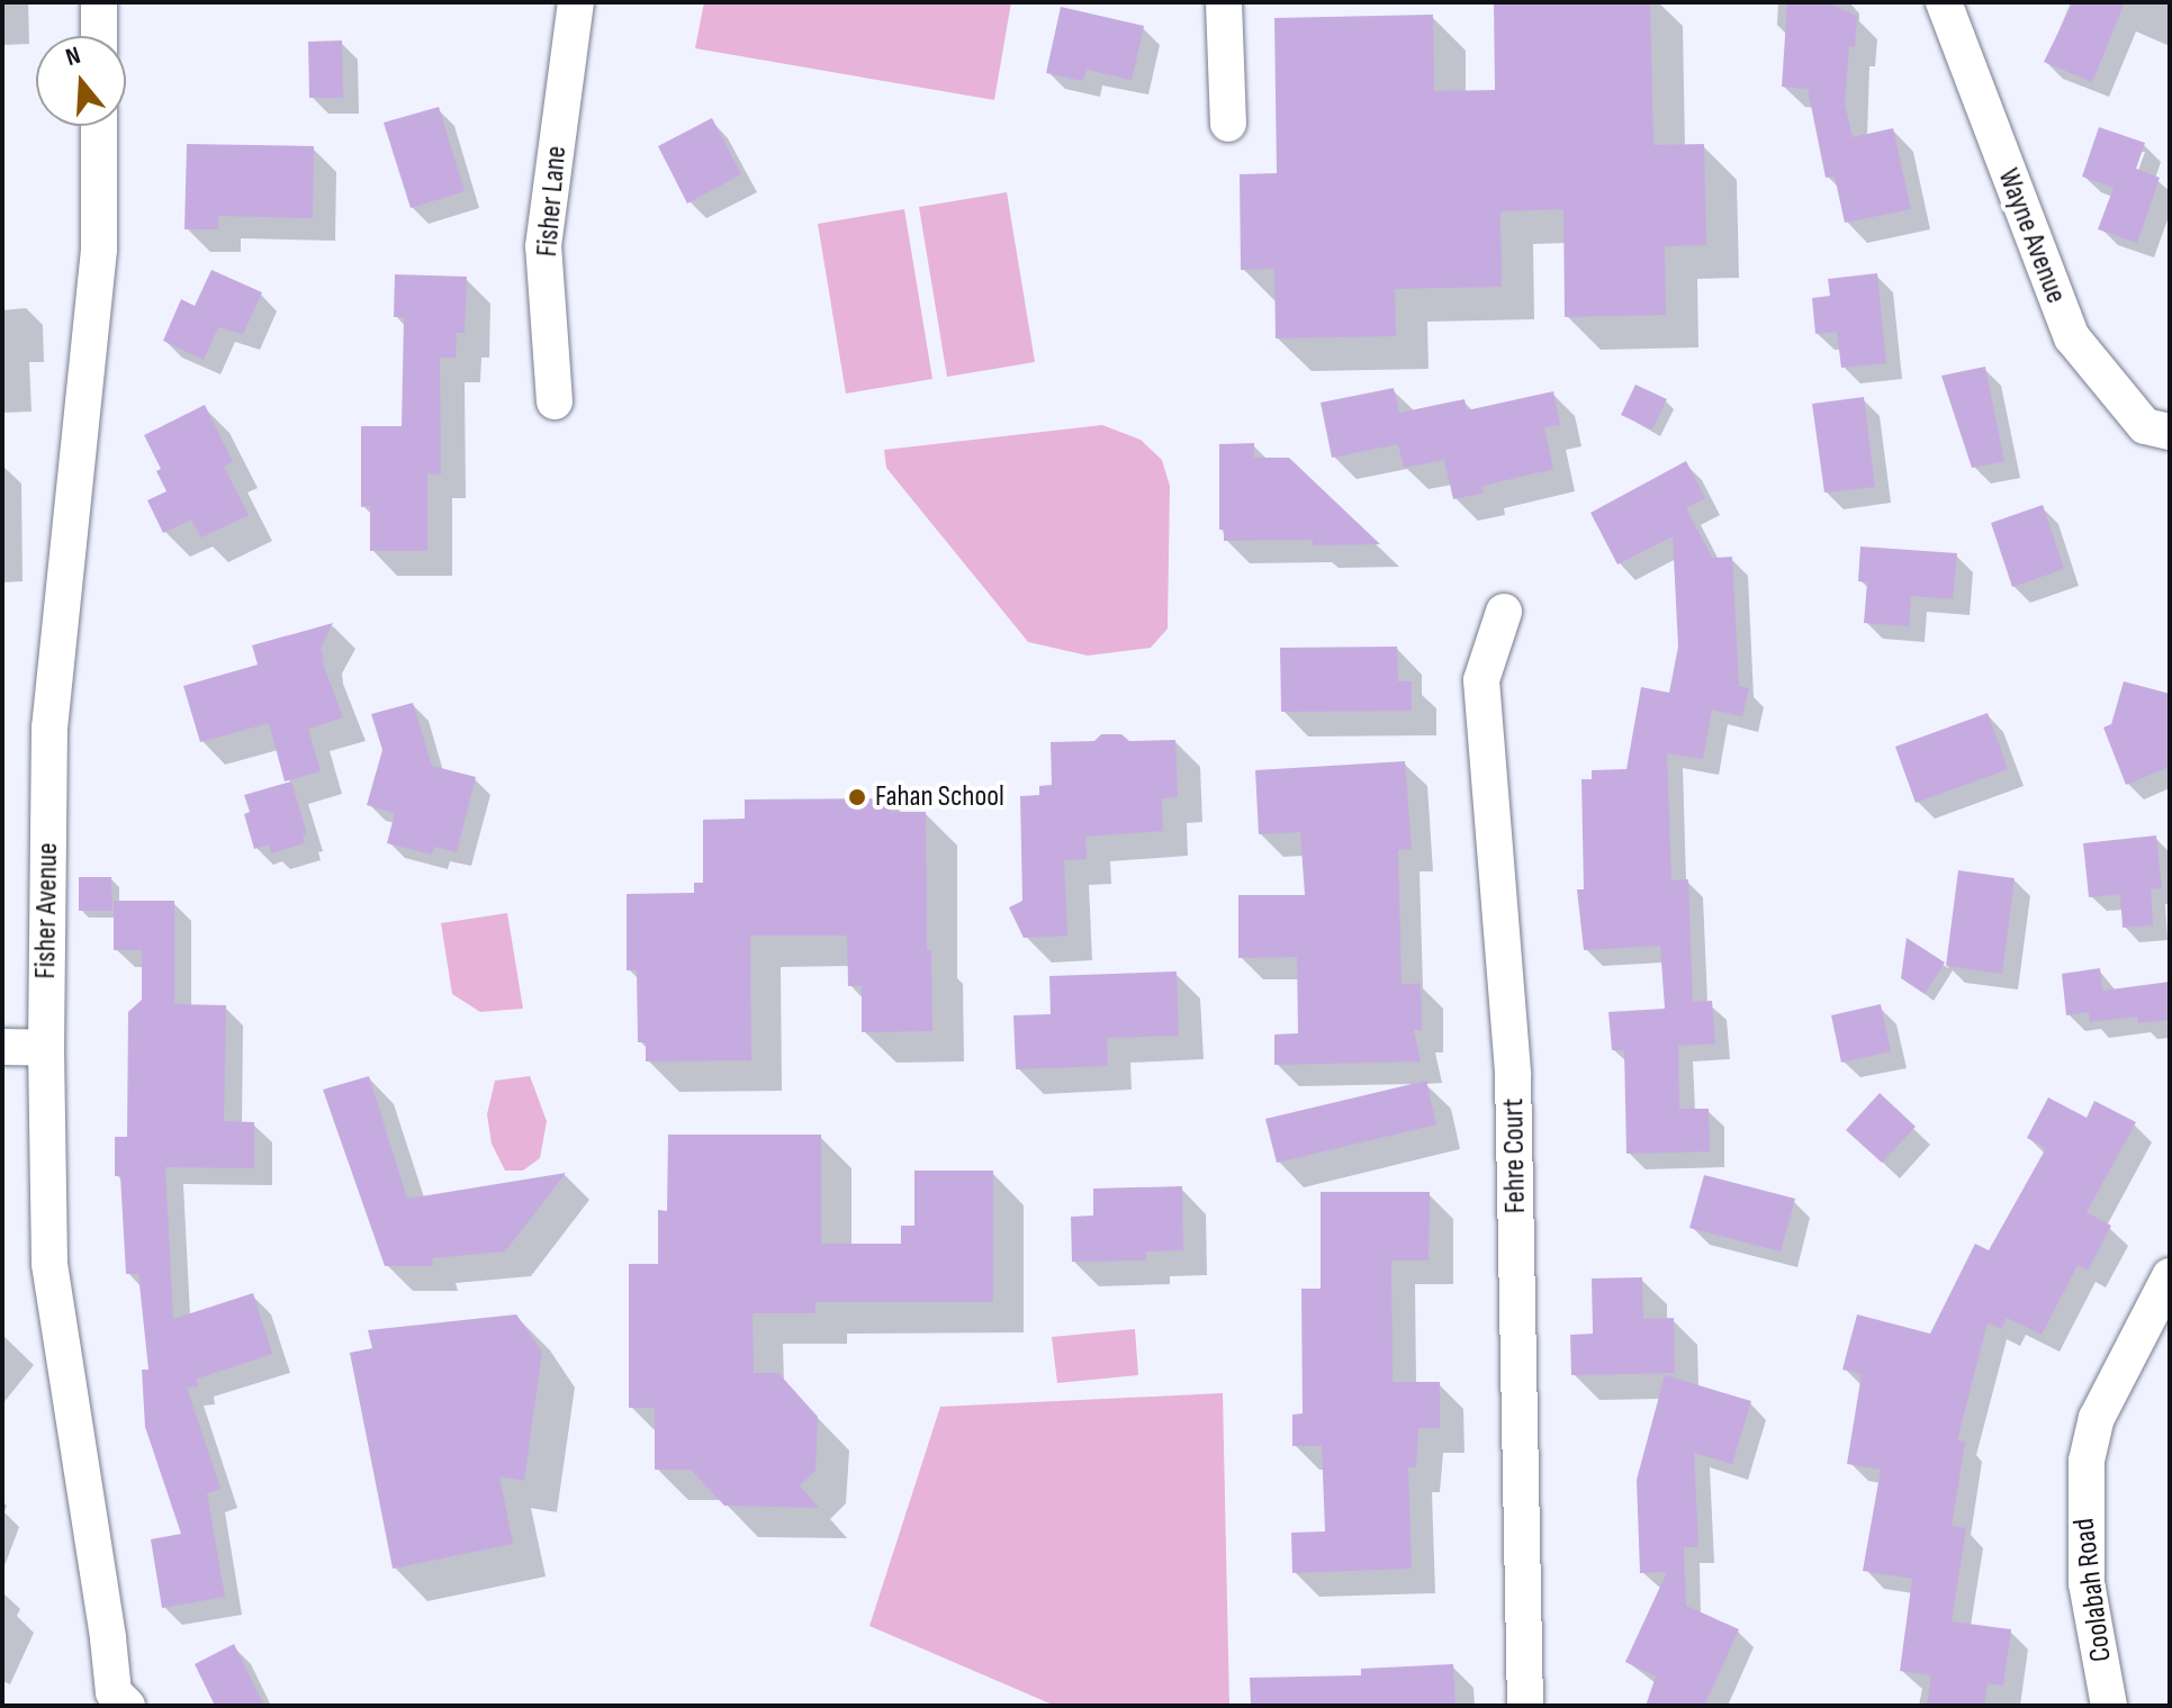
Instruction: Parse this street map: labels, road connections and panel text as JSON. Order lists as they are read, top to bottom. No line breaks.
{"streets":{"street":["Fisher Lane","Wayne Avenue","Fisher Avenue","Fehre Court","Coolabah Road"]},"places":["Fahan School"],"north":"top"}
